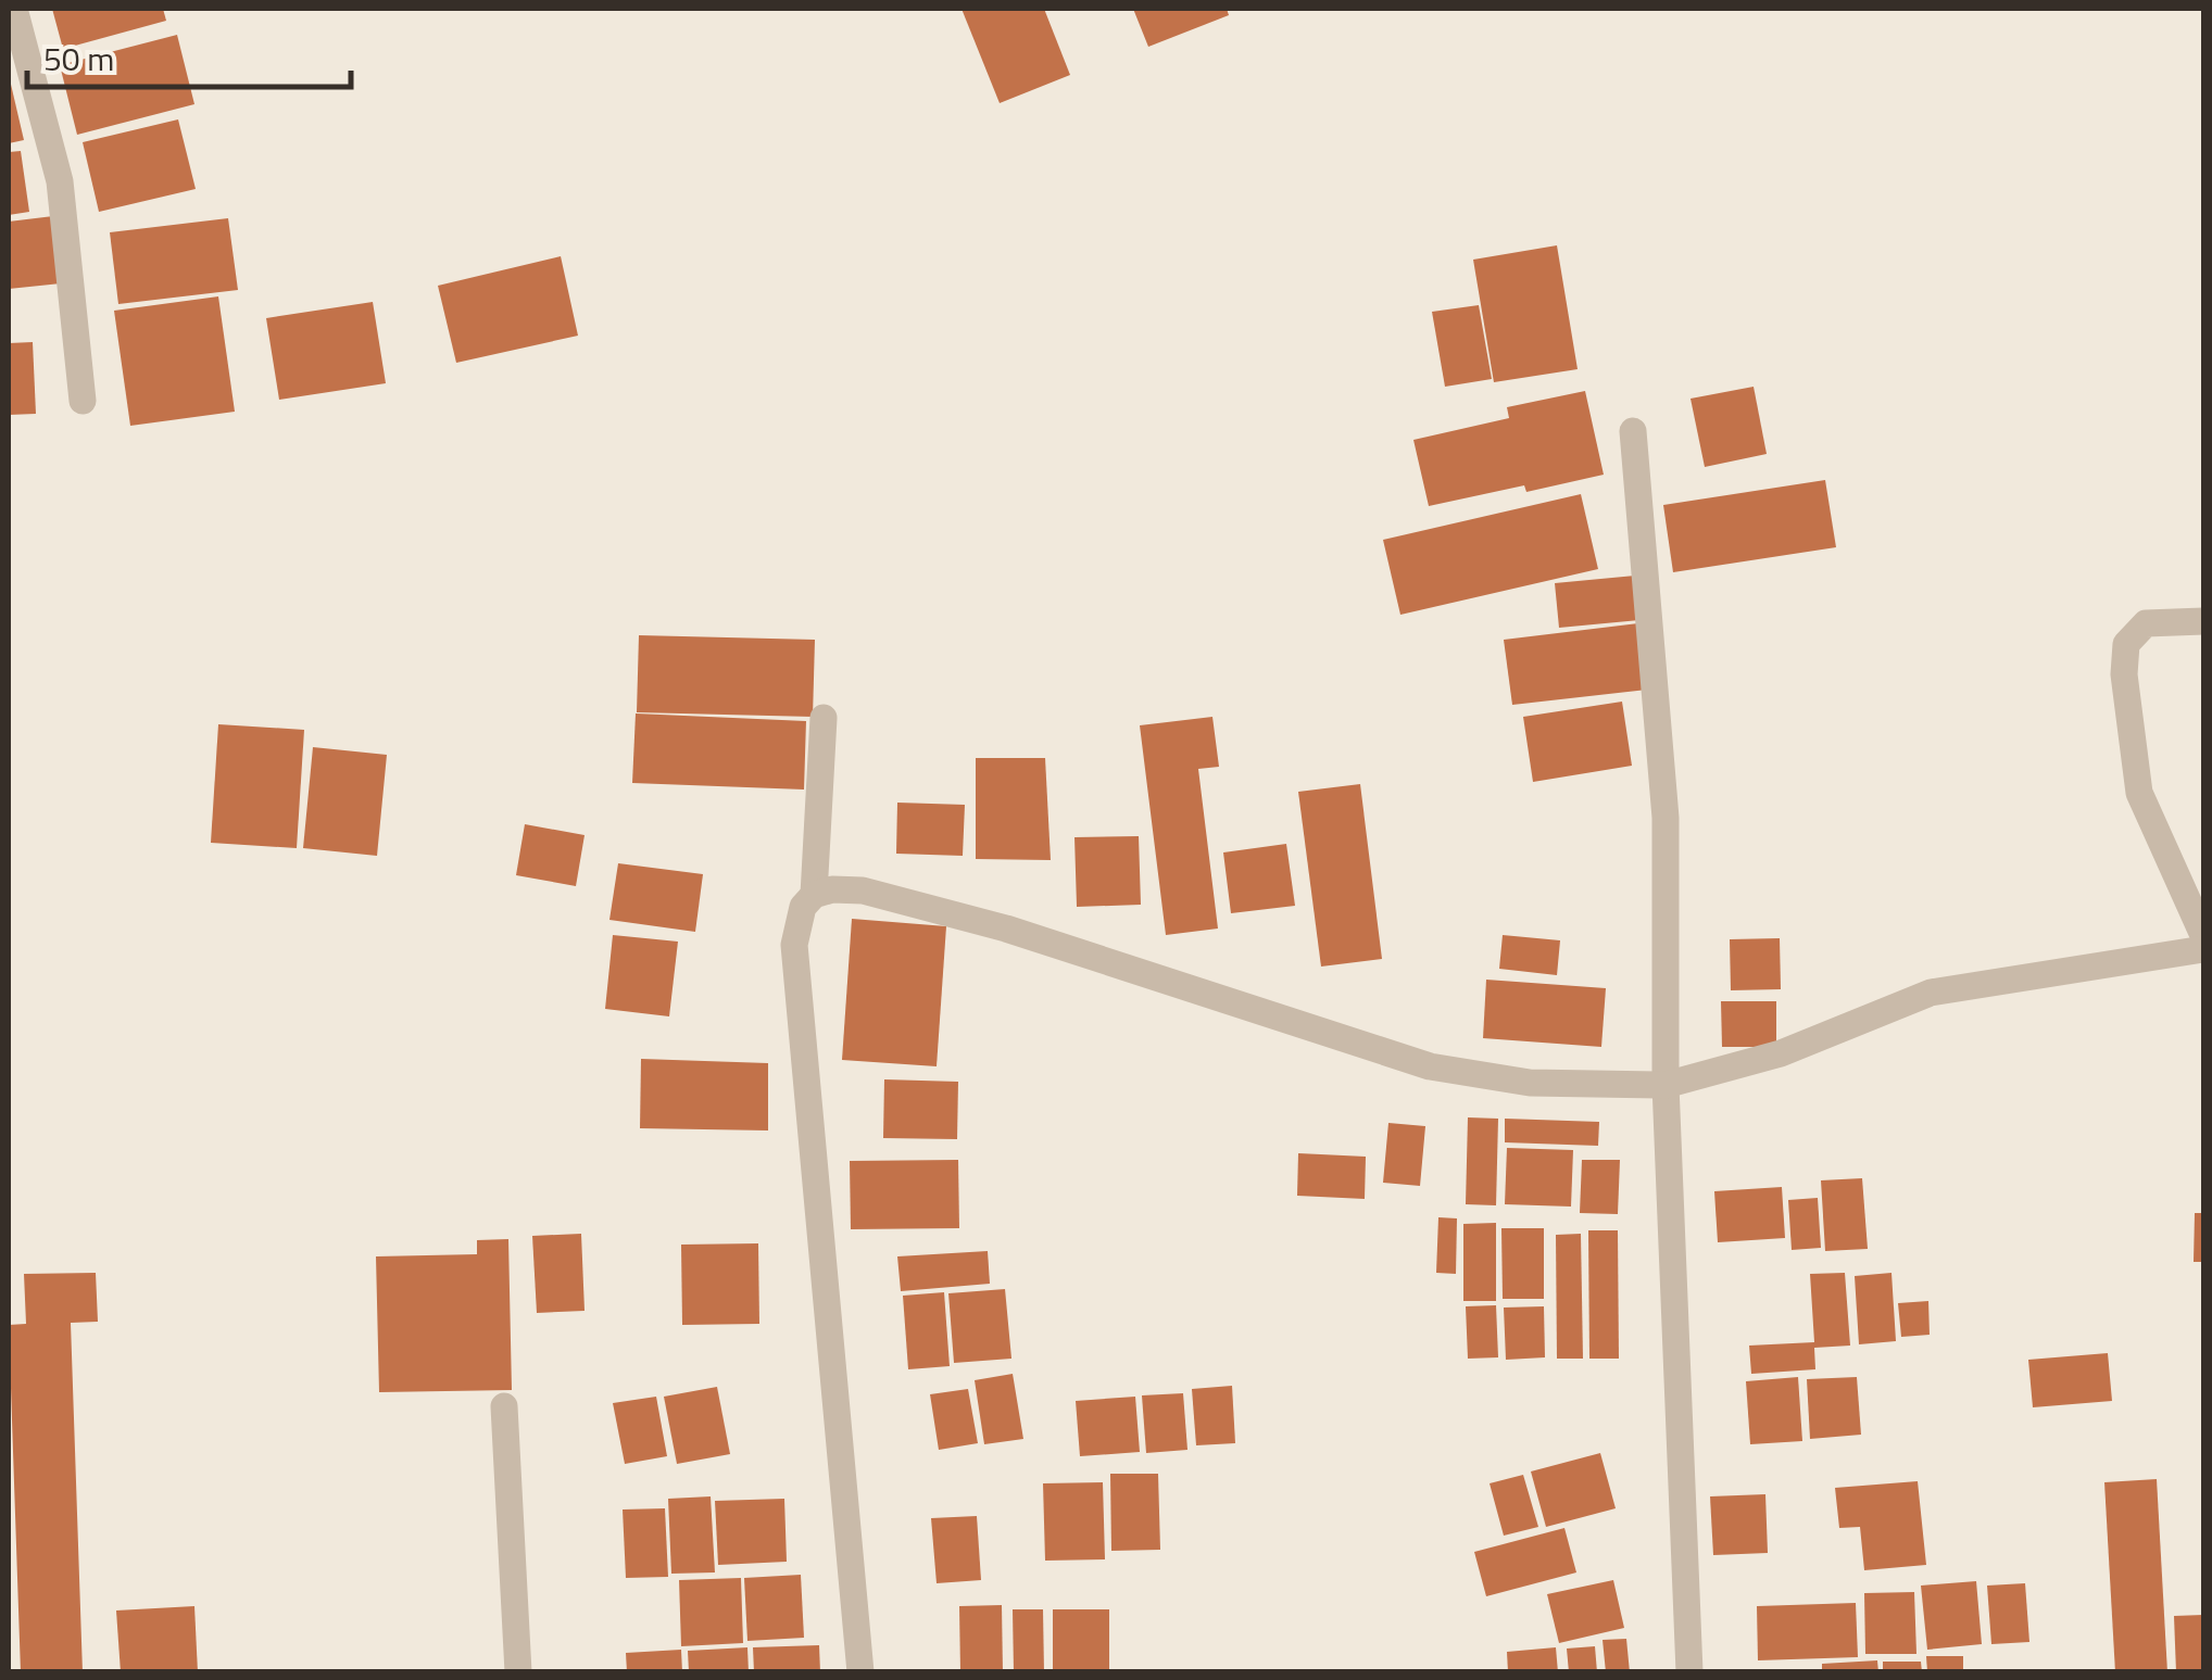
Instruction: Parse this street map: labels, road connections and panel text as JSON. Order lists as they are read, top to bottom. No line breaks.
{"scale_bar":"50 m"}
